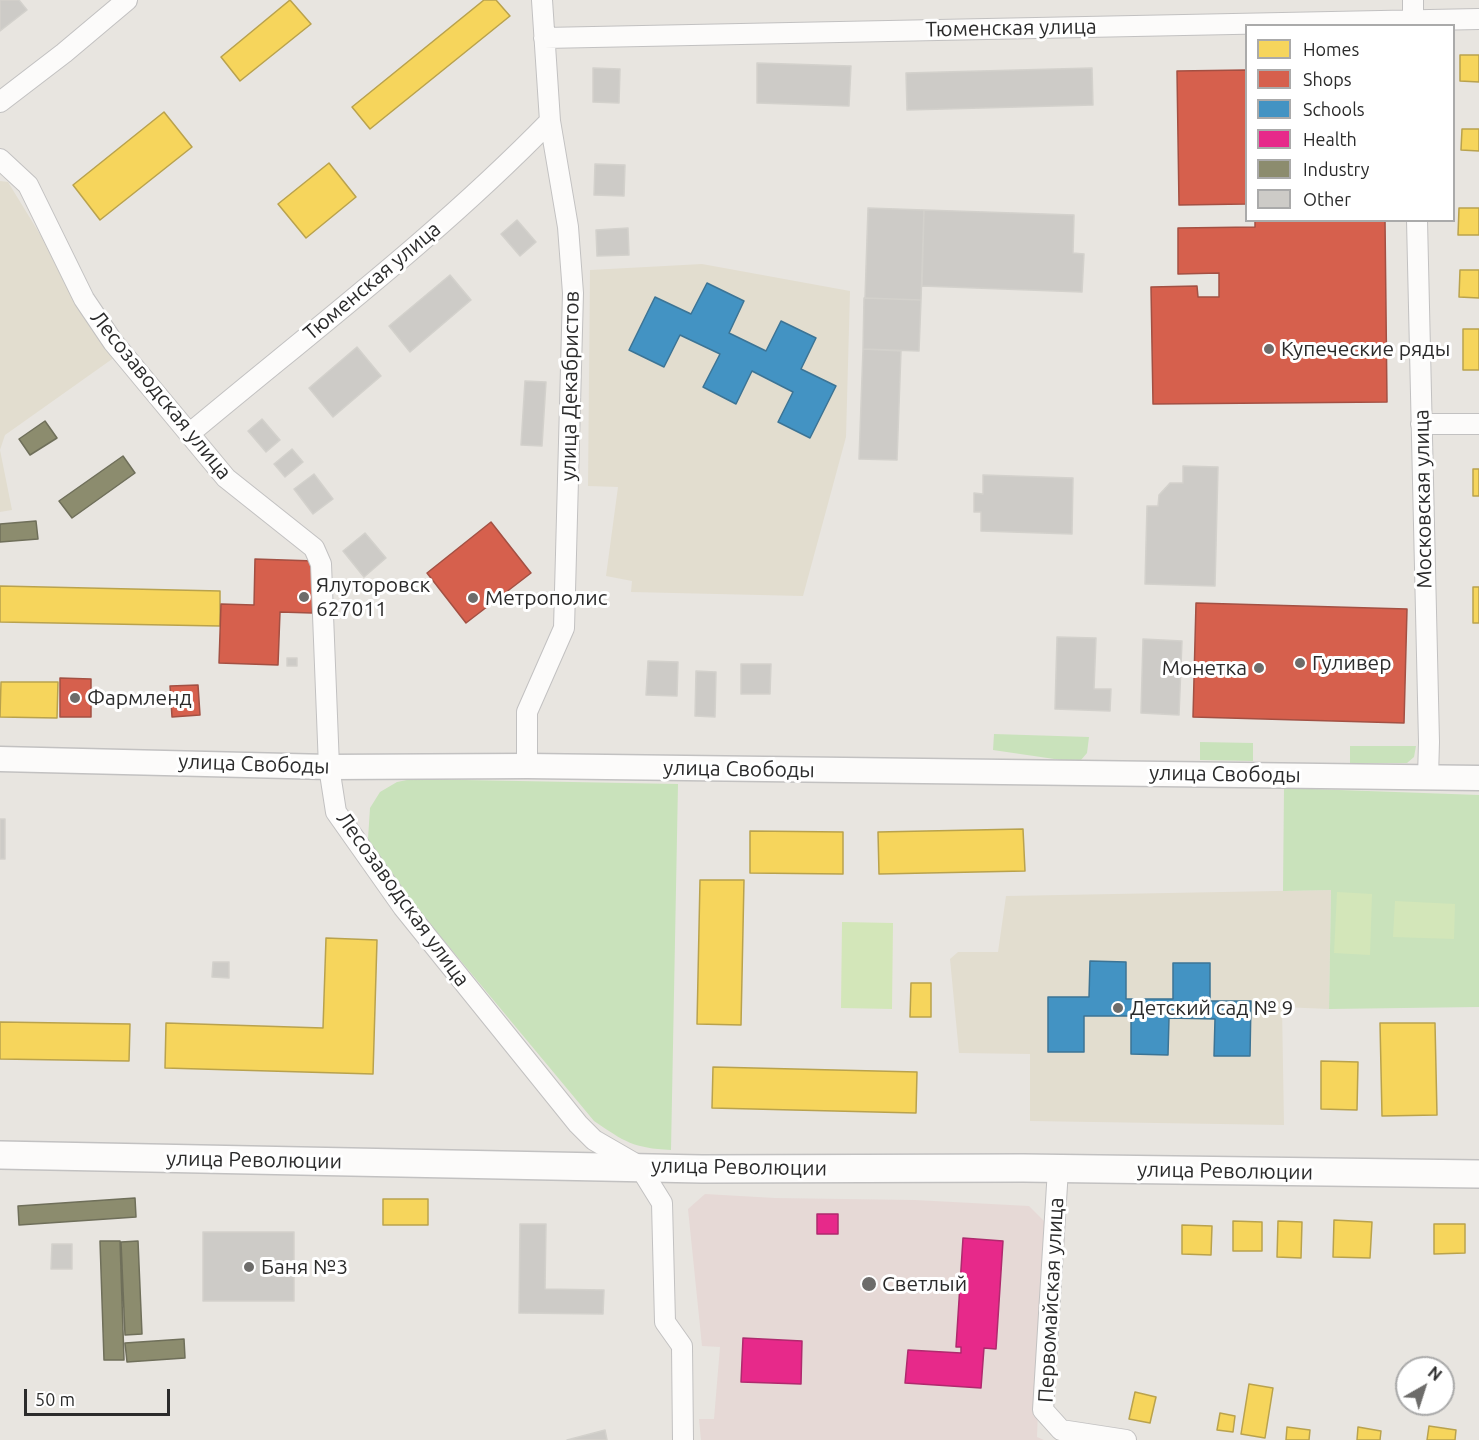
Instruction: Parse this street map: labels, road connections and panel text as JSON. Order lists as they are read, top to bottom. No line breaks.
{"streets":{"main road":["улица Революции"],"street":["Тюменская улица","улица Декабристов","Лесозаводская улица","Московская улица","улица Свободы","Первомайская улица"]},"crossings":[["Тюменская улица","улица Декабристов"],["Тюменская улица","Лесозаводская улица"],["улица Декабристов","улица Свободы"],["Лесозаводская улица","улица Свободы"],["Лесозаводская улица","улица Революции"],["Московская улица","улица Свободы"],["улица Революции","Первомайская улица"]],"places":["Купеческие ряды","Ялуторовск 627011","Метрополис","Гуливер","Монетка","Фармленд","Детский сад № 9","Баня №3","Светлый"],"legend":["Homes","Shops","Schools","Health","Industry","Other"],"scale_bar":"50 m","north":"top right"}
